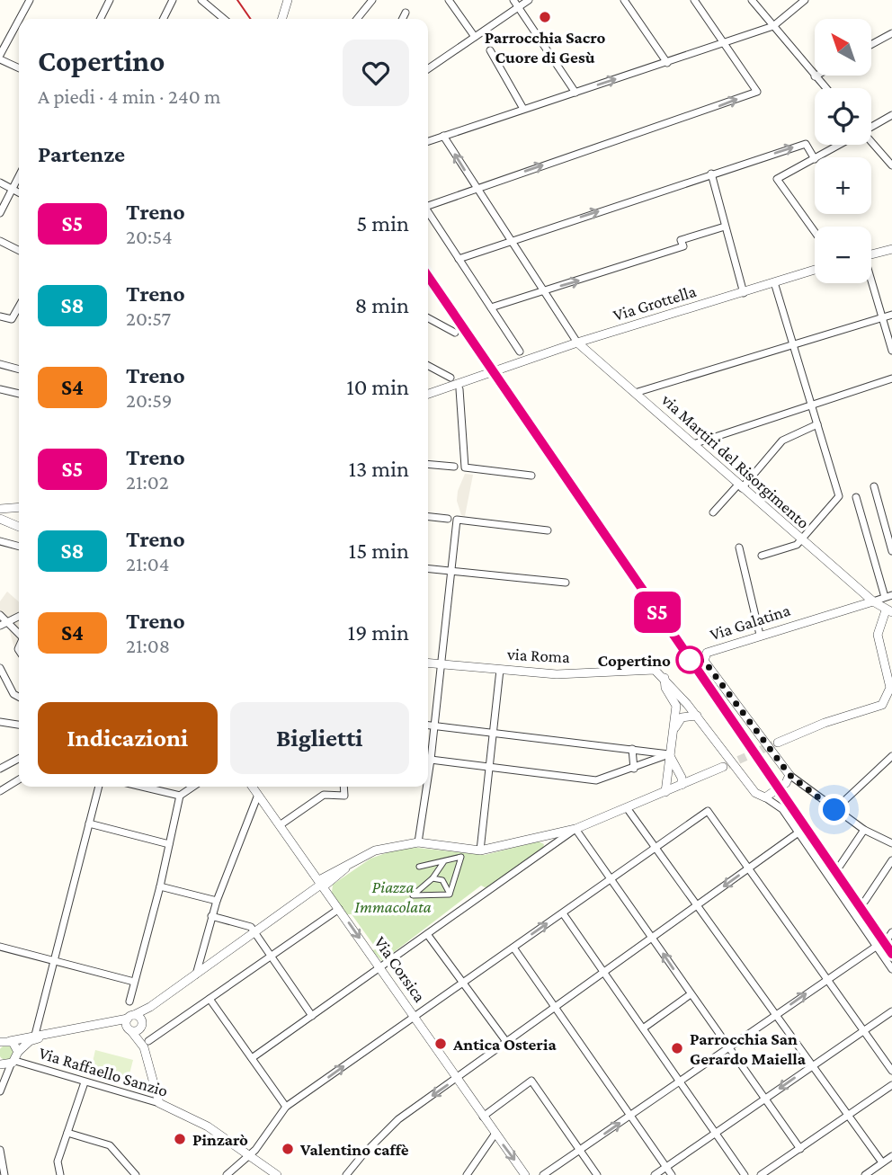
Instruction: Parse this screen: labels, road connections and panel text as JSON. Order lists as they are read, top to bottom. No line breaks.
{"streets":{"street":["Via Grottella","via Martiri del Risorgimento","Via Galatina","via Roma","Via Corsica","Via Raffaello Sanzio"]},"crossings":[["Via Grottella","via Martiri del Risorgimento"],["via Martiri del Risorgimento","Via Galatina"]],"parks":["Piazza Immacolata"],"places":["Parrocchia Sacro Cuore di Gesù","Copertino","Antica Osteria","Parrocchia San Gerardo Maiella","Pinzarò","Valentino caffè"],"north":"top left","page":{"on_map":"S5","map_buttons":["+","−"],"heading":[["Copertino","A piedi · 4 min · 240 m"],"Partenze"],"list":[{"mark":"S5","name":"Treno","note":"20:54","value":"5 min"},{"mark":"S8","name":"Treno","note":"20:57","value":"8 min"},{"mark":"S4","name":"Treno","note":"20:59","value":"10 min"},{"mark":"S5","name":"Treno","note":"21:02","value":"13 min"},{"mark":"S8","name":"Treno","note":"21:04","value":"15 min"},{"mark":"S4","name":"Treno","note":"21:08","value":"19 min"}],"buttons":["Indicazioni","Biglietti"]}}
